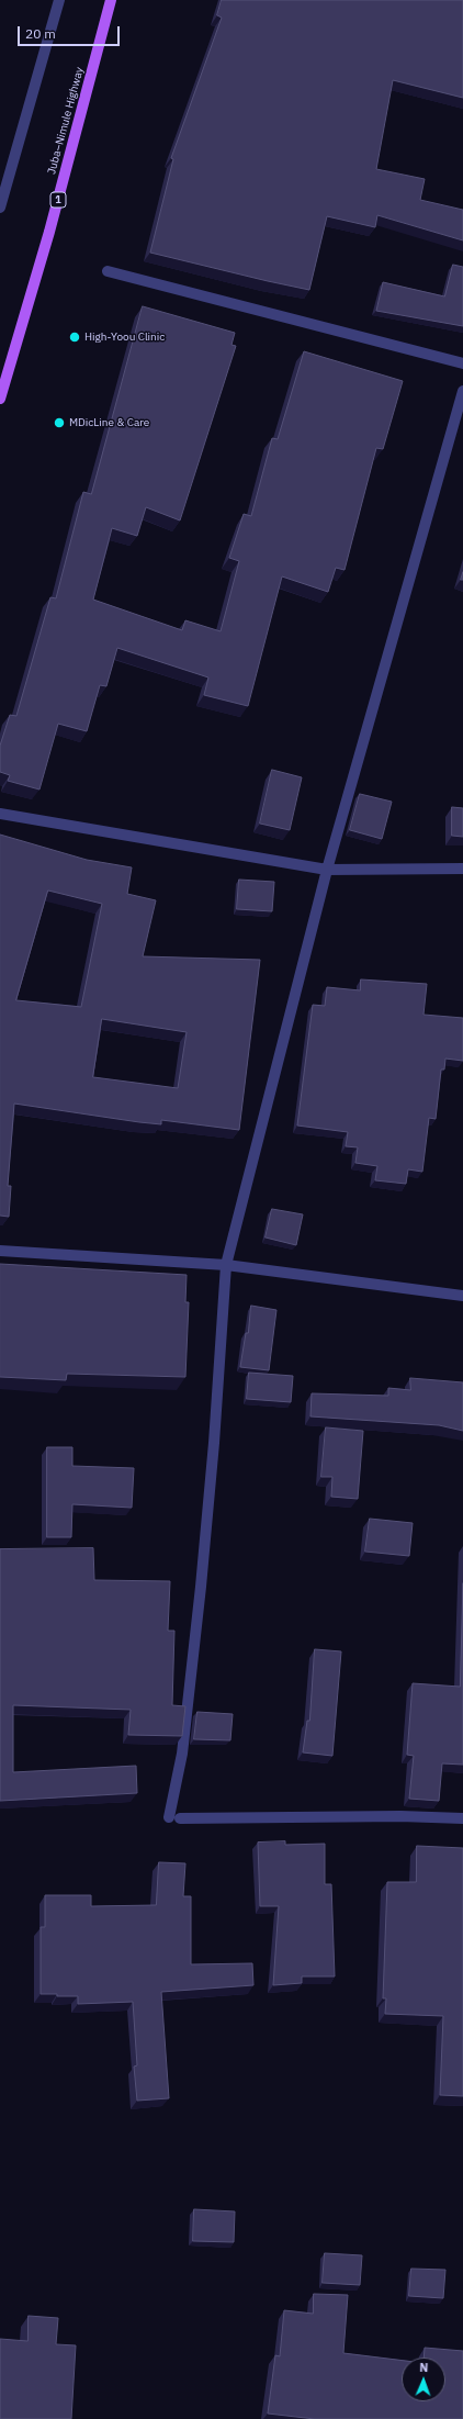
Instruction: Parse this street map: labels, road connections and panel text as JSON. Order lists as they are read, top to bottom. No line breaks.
{"streets":{"main road":["Juba–Nimule Highway","1"]},"places":["High-Yoou Clinic","MDicLine & Care"],"scale_bar":"20 m","north":"top"}
